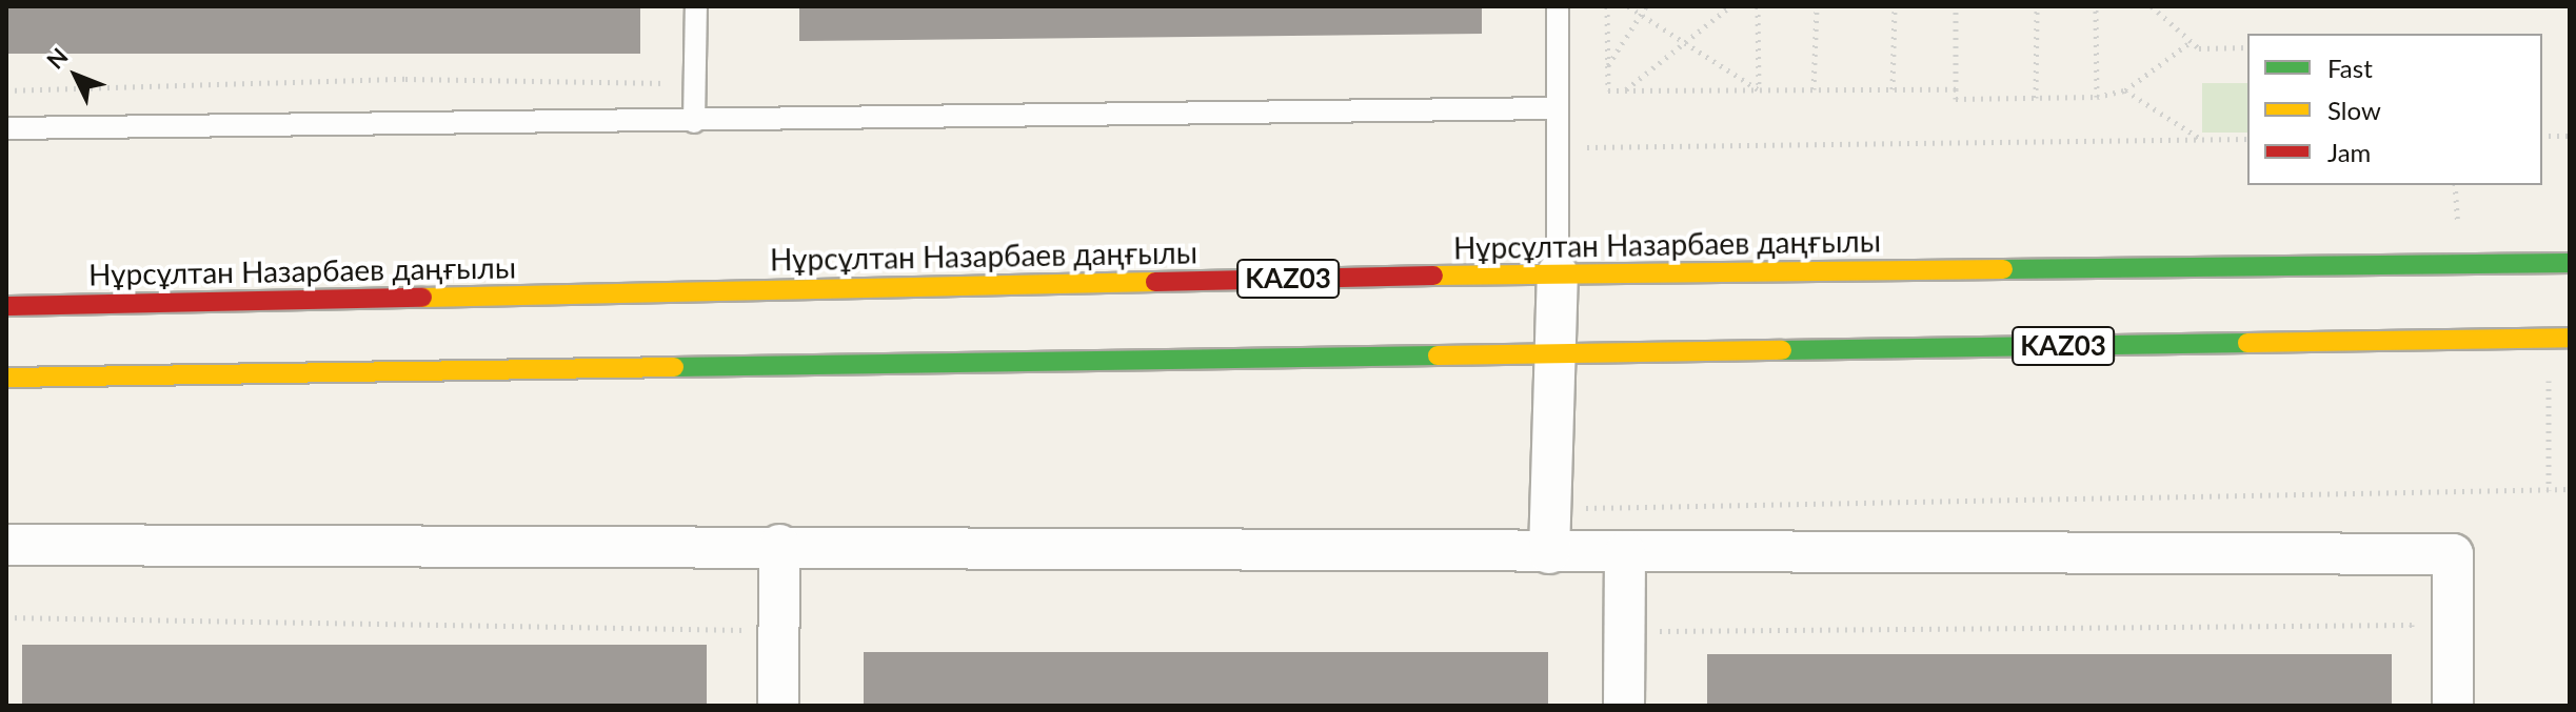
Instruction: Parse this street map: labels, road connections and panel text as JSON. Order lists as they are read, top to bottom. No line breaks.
{"streets":{"main road":["Нұрсұлтан Назарбаев даңғылы","KАZ03"]},"legend":["Fast","Slow","Jam"],"north":"top left"}
